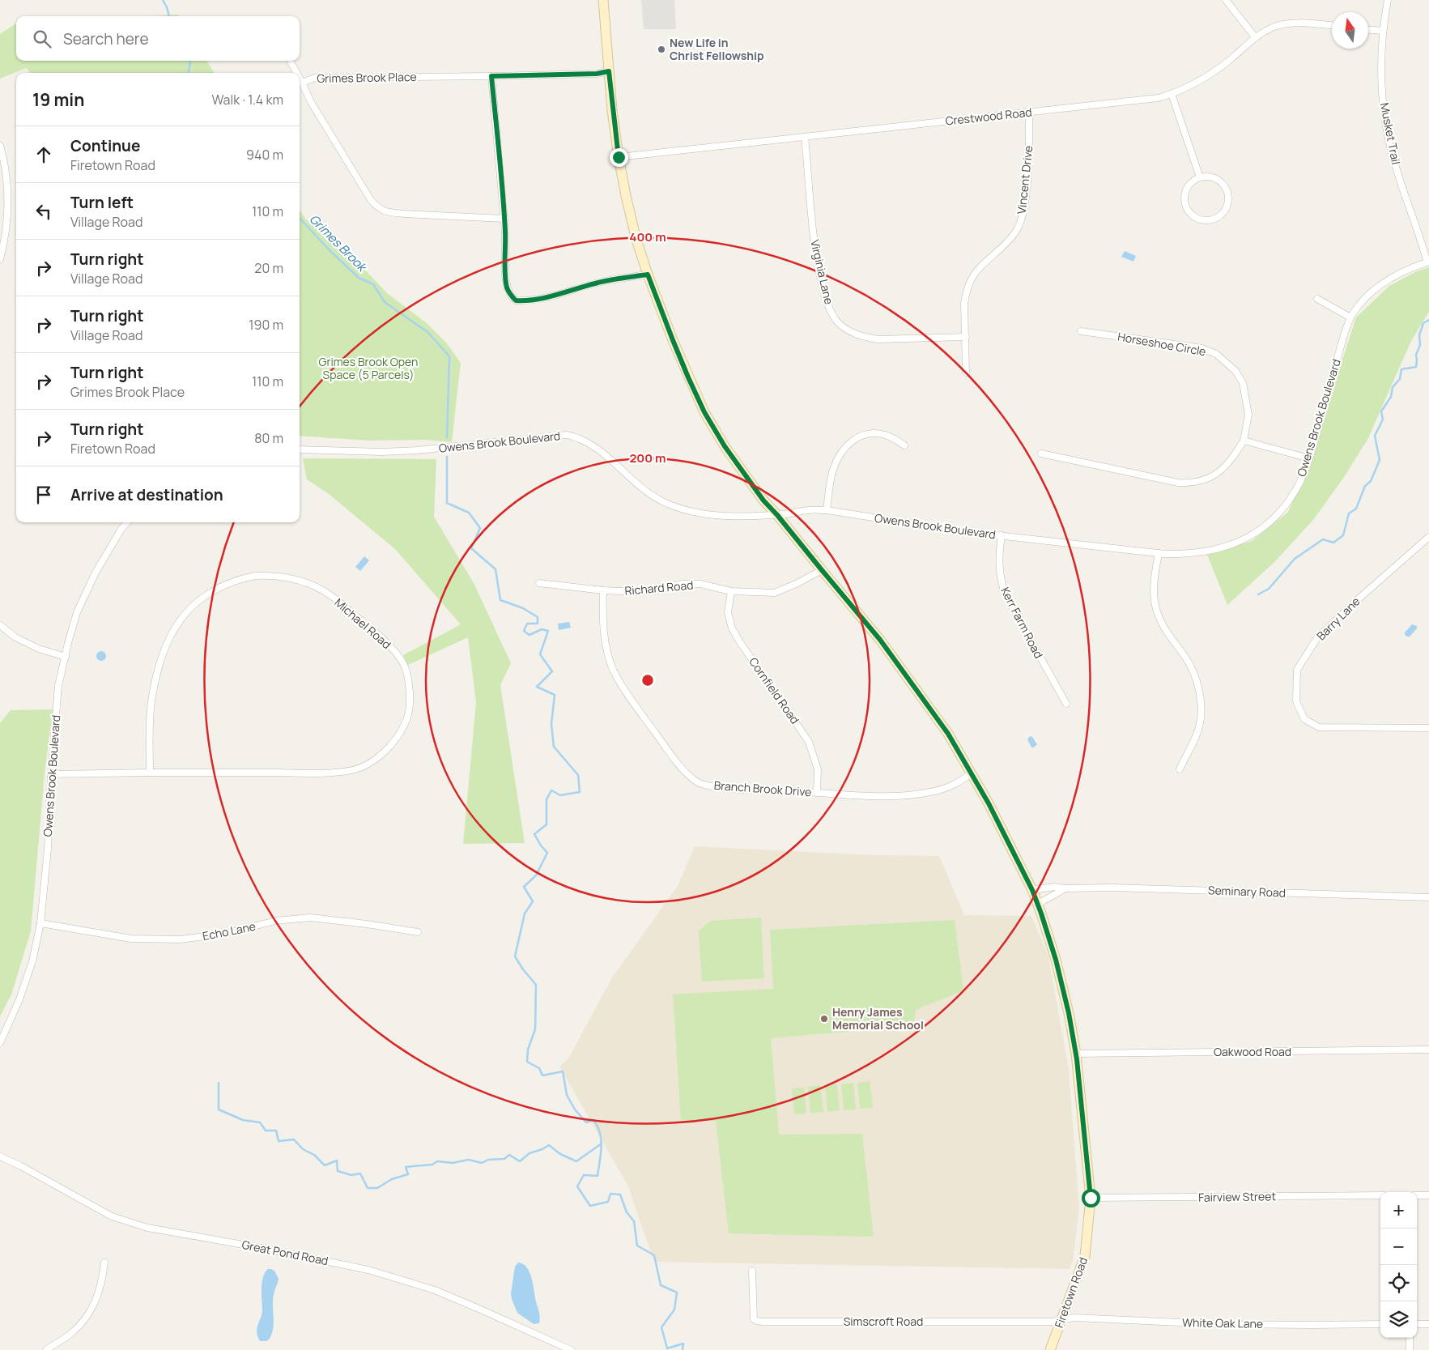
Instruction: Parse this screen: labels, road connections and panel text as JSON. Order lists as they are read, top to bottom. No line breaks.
{"streets":{"street":["Grimes Brook Place","Crestwood Road","Musket Trail","Vincent Drive","Virginia Lane","Horseshoe Circle","Owens Brook Boulevard","Richard Road","Barry Lane","Kerr Farm Road","Michael Road","Cornfield Road","Branch Brook Drive","Seminary Road","Echo Lane","Oakwood Road","Fairview Street","Great Pond Road","Firetown Road","Simscroft Road","White Oak Lane"]},"crossings":[["Grimes Brook Place","Firetown Road"],["Crestwood Road","Vincent Drive"],["Crestwood Road","Virginia Lane"],["Crestwood Road","Firetown Road"],["Musket Trail","Owens Brook Boulevard"],["Vincent Drive","Virginia Lane"],["Owens Brook Boulevard","Kerr Farm Road"],["Owens Brook Boulevard","Michael Road"],["Owens Brook Boulevard","Echo Lane"],["Owens Brook Boulevard","Firetown Road"],["Richard Road","Cornfield Road"],["Richard Road","Branch Brook Drive"],["Richard Road","Firetown Road"],["Cornfield Road","Branch Brook Drive"],["Branch Brook Drive","Firetown Road"],["Seminary Road","Firetown Road"],["Oakwood Road","Firetown Road"],["Fairview Street","Firetown Road"],["Firetown Road","Simscroft Road"],["Firetown Road","White Oak Lane"],["Simscroft Road","White Oak Lane"]],"water":["Grimes Brook"],"parks":["Grimes Brook Open Space (5 Parcels)"],"places":["New Life in Christ Fellowship","Henry James Memorial School"],"north":"top","page":{"search":"Search here","heading":["19 min","Walk · 1.4 km"],"list":[["Continue","Firetown Road","940 m"],["Turn left","Village Road","110 m"],["Turn right","Village Road","20 m"],["Turn right","Village Road","190 m"],["Turn right","Grimes Brook Place","110 m"],["Turn right","Firetown Road","80 m"],"Arrive at destination"],"map_buttons":["+","−"]},"rings":["400 m","200 m"]}
